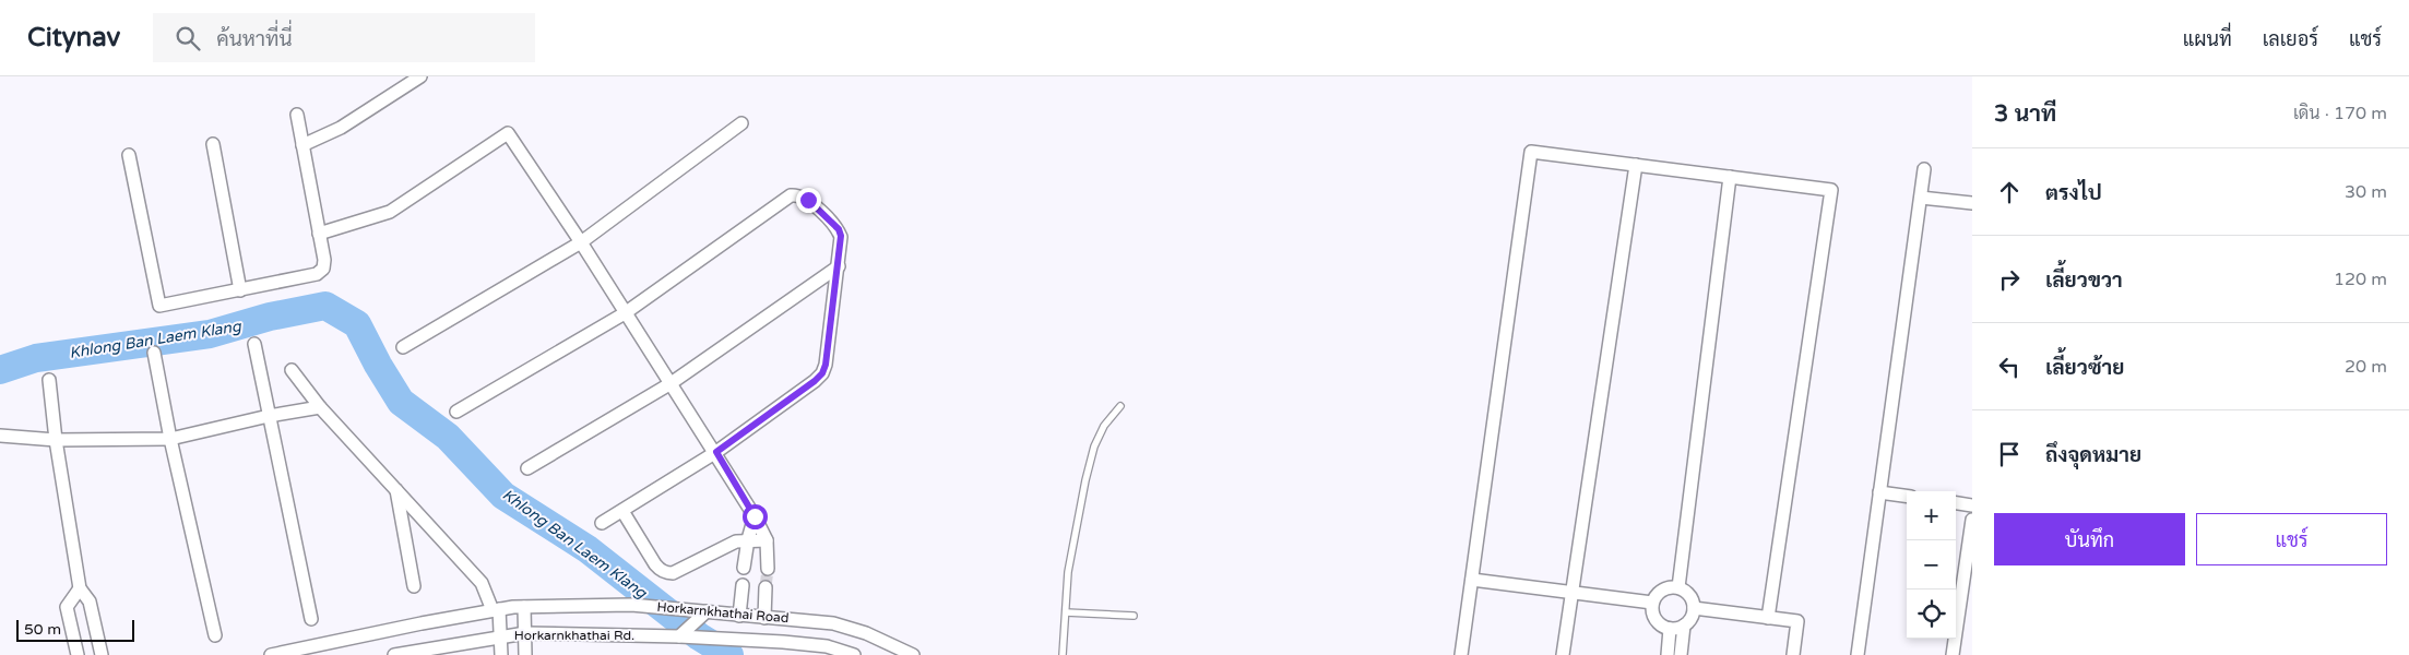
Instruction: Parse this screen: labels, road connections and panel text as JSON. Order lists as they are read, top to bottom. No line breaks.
{"streets":{"street":["Horkarnkhathai Road","Horkarnkhathai Rd."]},"crossings":[["Horkarnkhathai Road","Horkarnkhathai Rd."]],"water":["Khlong Ban Laem Klang"],"scale_bar":"50 m","page":{"header":"Citynav","search":"ค้นหาที่นี่","nav":["แผนที่","เลเยอร์","แชร์"],"heading":["3 นาที","เดิน · 170 m"],"list":[["ตรงไป","30 m"],["เลี้ยวขวา","120 m"],["เลี้ยวซ้าย","20 m"],"ถึงจุดหมาย"],"map_buttons":["+","−"],"buttons":["บันทึก","แชร์"],"scale":"50 m"}}
